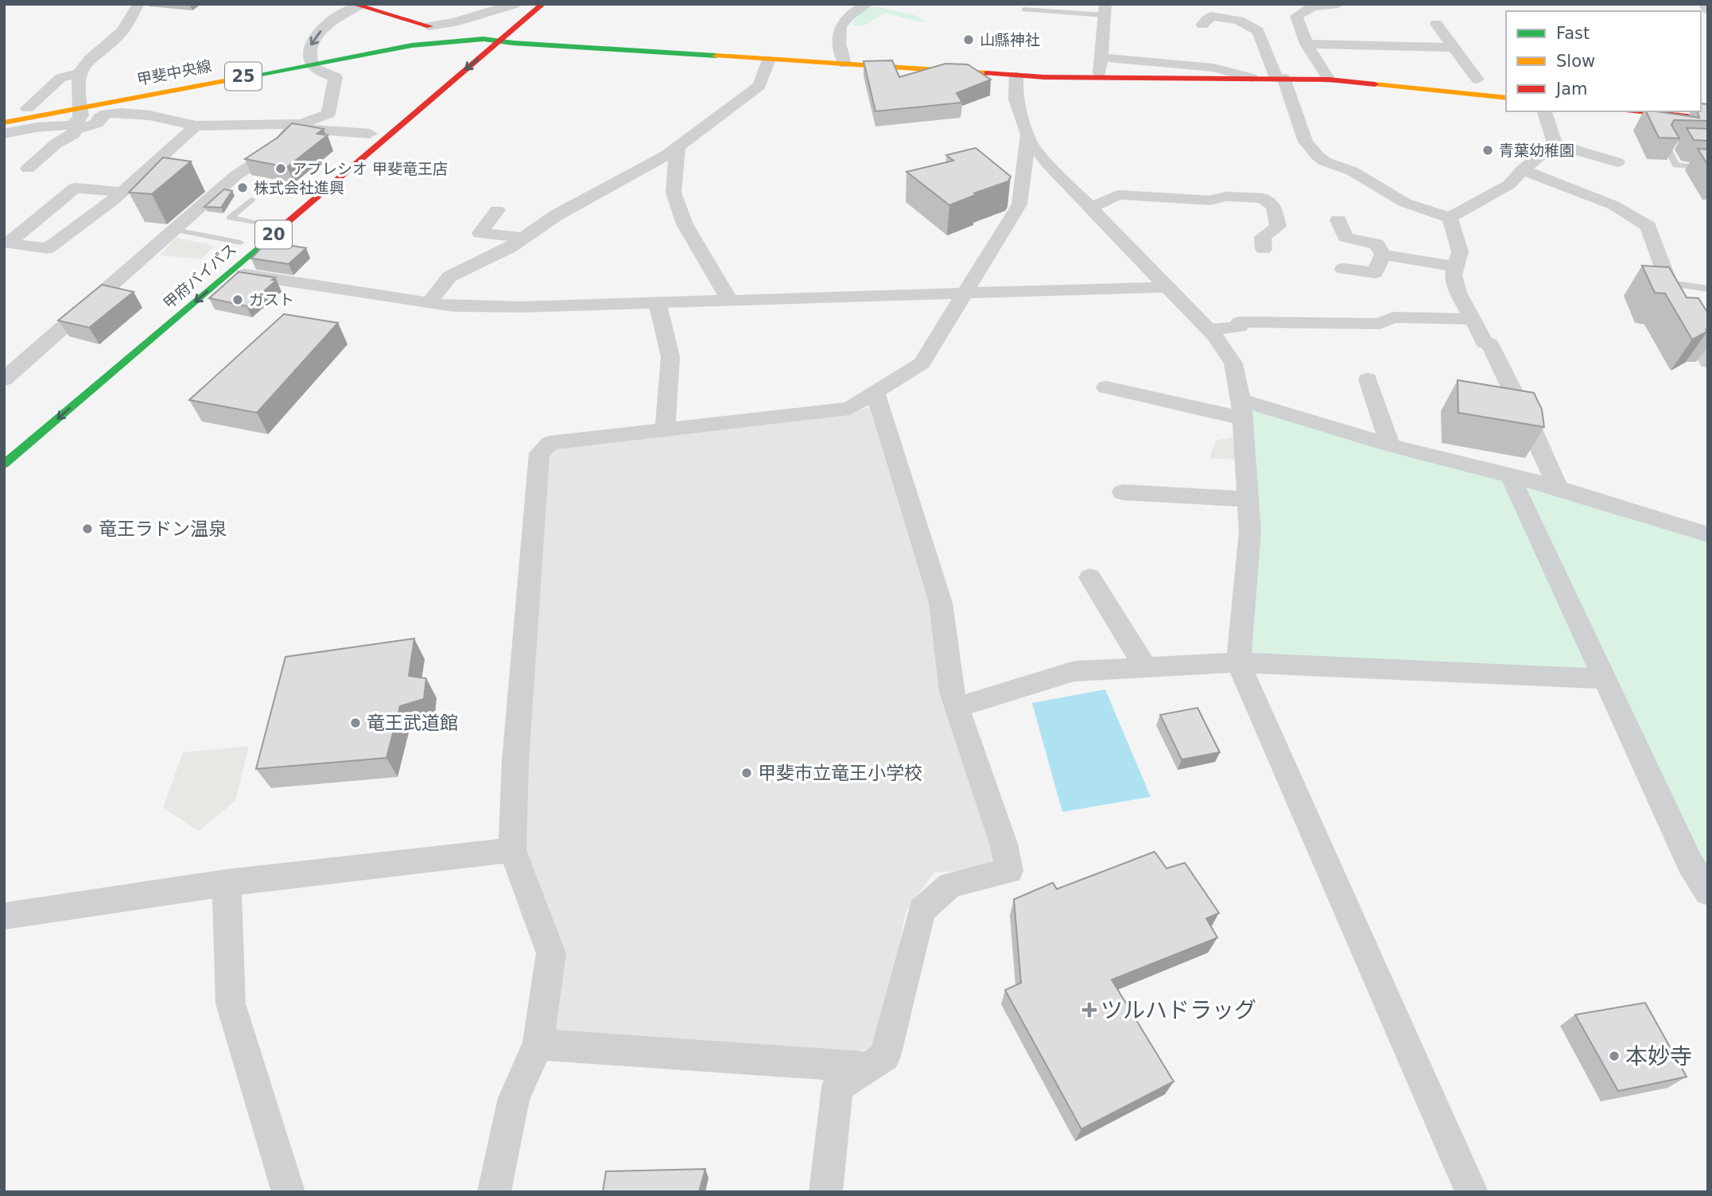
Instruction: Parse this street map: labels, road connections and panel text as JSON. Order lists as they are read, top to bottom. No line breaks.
{"streets":{"main road":["甲斐中央線","25","20","甲府バイパス"]},"crossings":[["甲斐中央線","甲府バイパス"]],"one_way":["甲府バイパス"],"places":{"other":["山縣神社","青葉幼稚園","アプレシオ 甲斐竜王店","株式会社進興","ガスト","竜王ラドン温泉","竜王武道館","甲斐市立竜王小学校","本妙寺"],"health":["ツルハドラッグ"]},"legend":["Fast","Slow","Jam"]}
